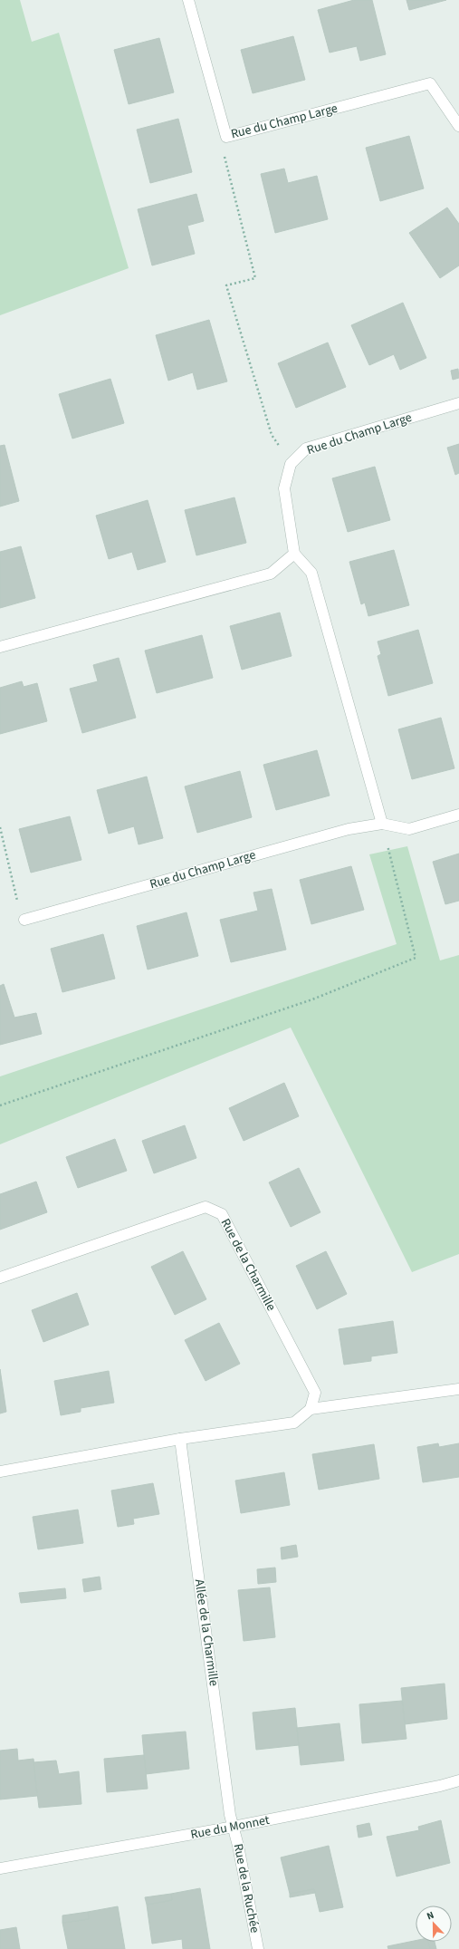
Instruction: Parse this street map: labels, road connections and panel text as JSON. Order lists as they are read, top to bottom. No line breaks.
{"streets":{"street":["Rue du Champ Large","Rue de la Charmille","Allée de la Charmille","Rue du Monnet","Rue de la Ruchée"]},"crossings":[["Allée de la Charmille","Rue du Monnet"],["Allée de la Charmille","Rue de la Ruchée"],["Rue du Monnet","Rue de la Ruchée"]],"north":"top"}
